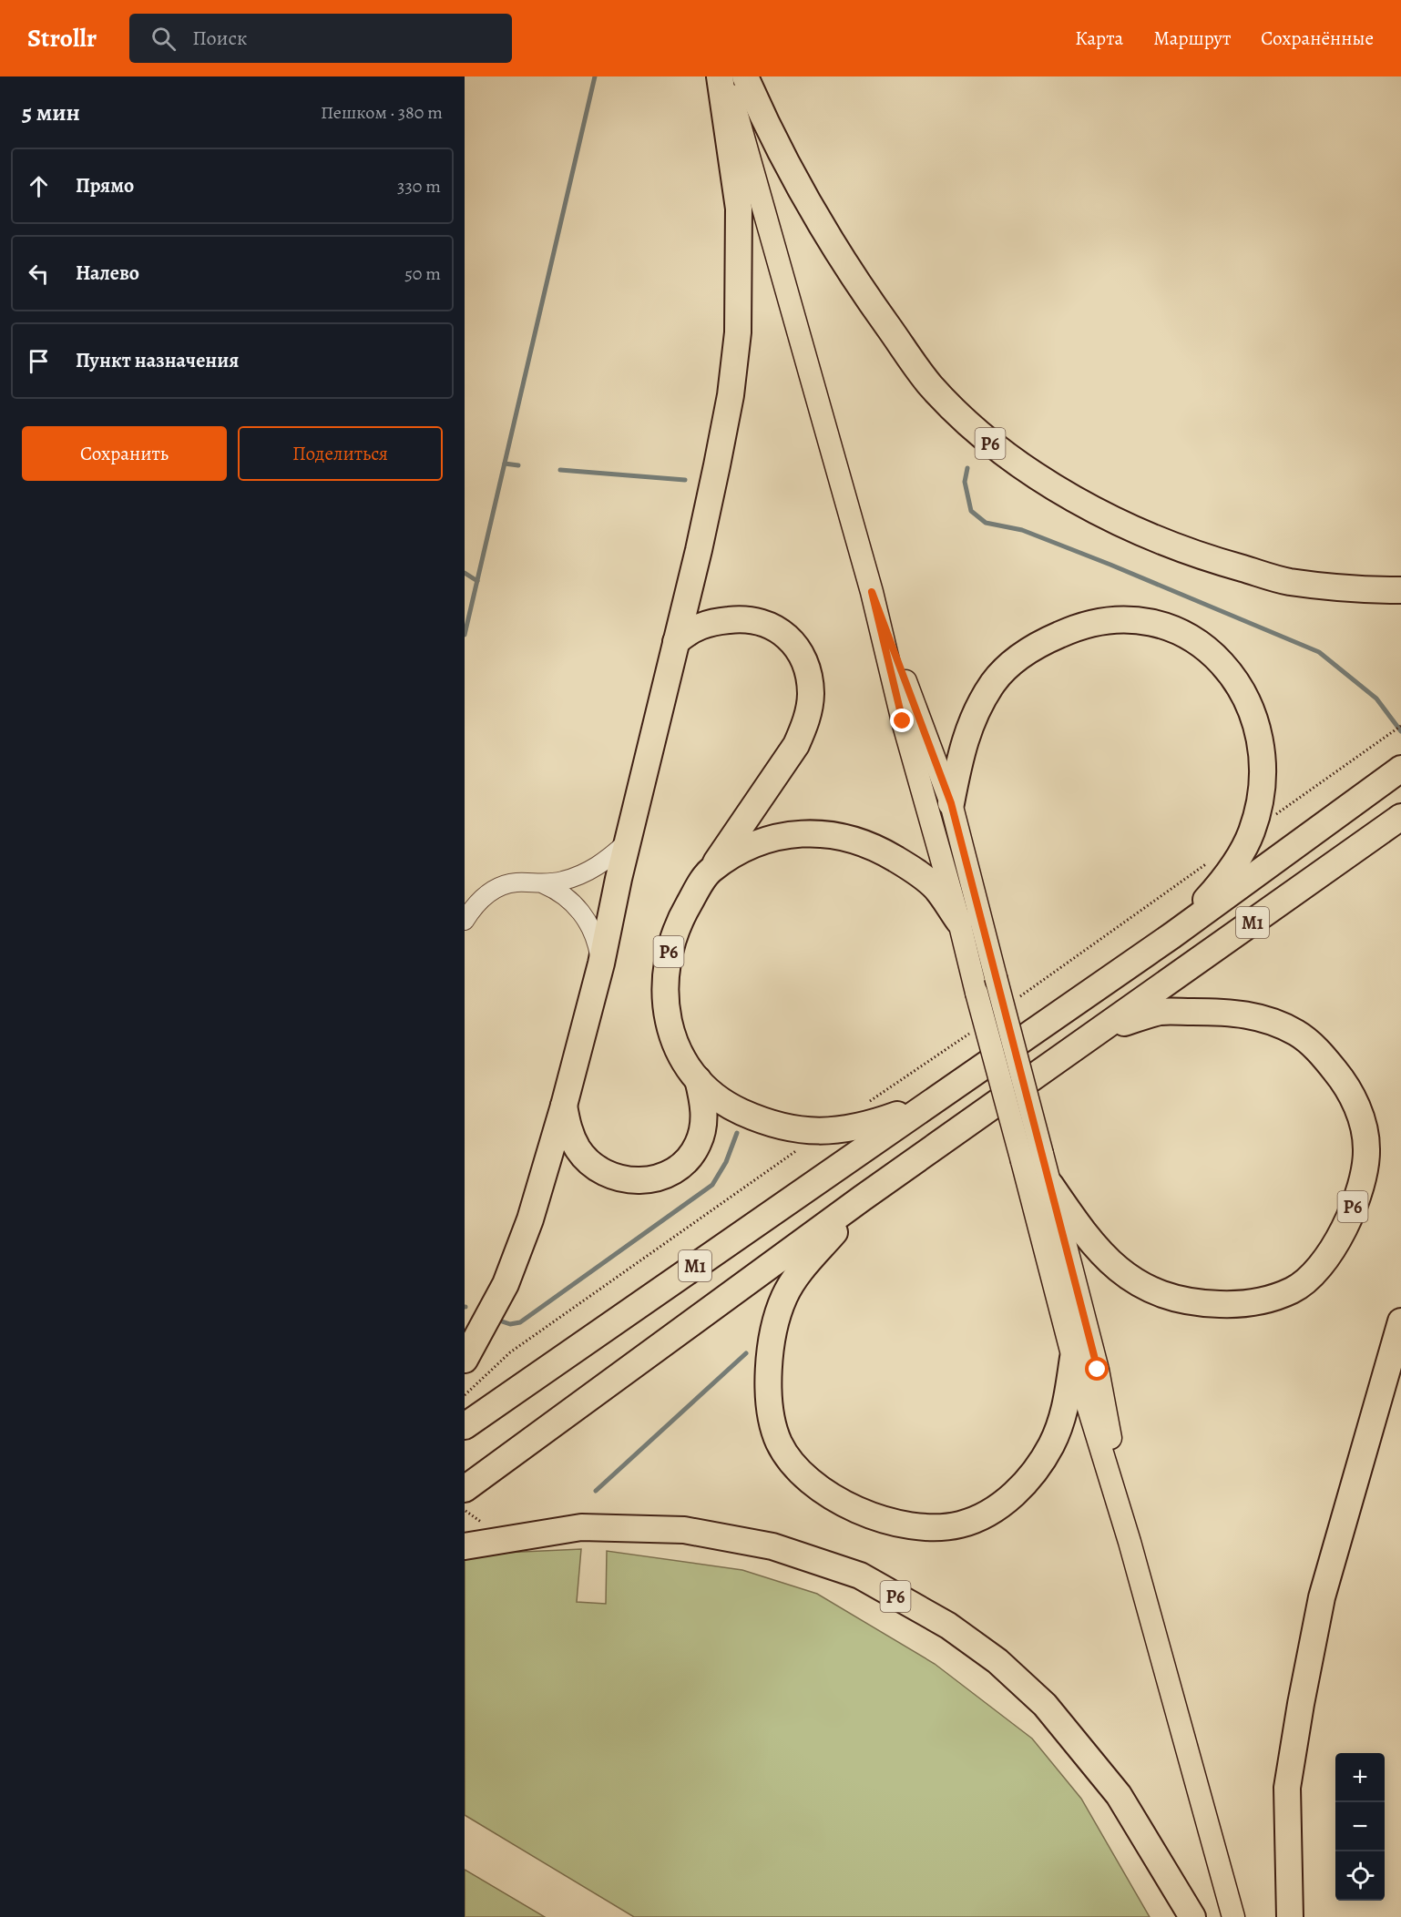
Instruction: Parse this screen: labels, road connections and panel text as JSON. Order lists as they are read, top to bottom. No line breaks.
{"streets":{"highway":["Р6","М1"]},"crossings":[["Р6","М1"]],"page":{"header":"Strollr","search":"Поиск","nav":["Карта","Маршрут","Сохранённые"],"heading":["5 мин","Пешком · 380 m"],"list":[["Прямо","330 m"],["Налево","50 m"],"Пункт назначения"],"buttons":["Сохранить","Поделиться"],"map_buttons":["+","−"]}}
